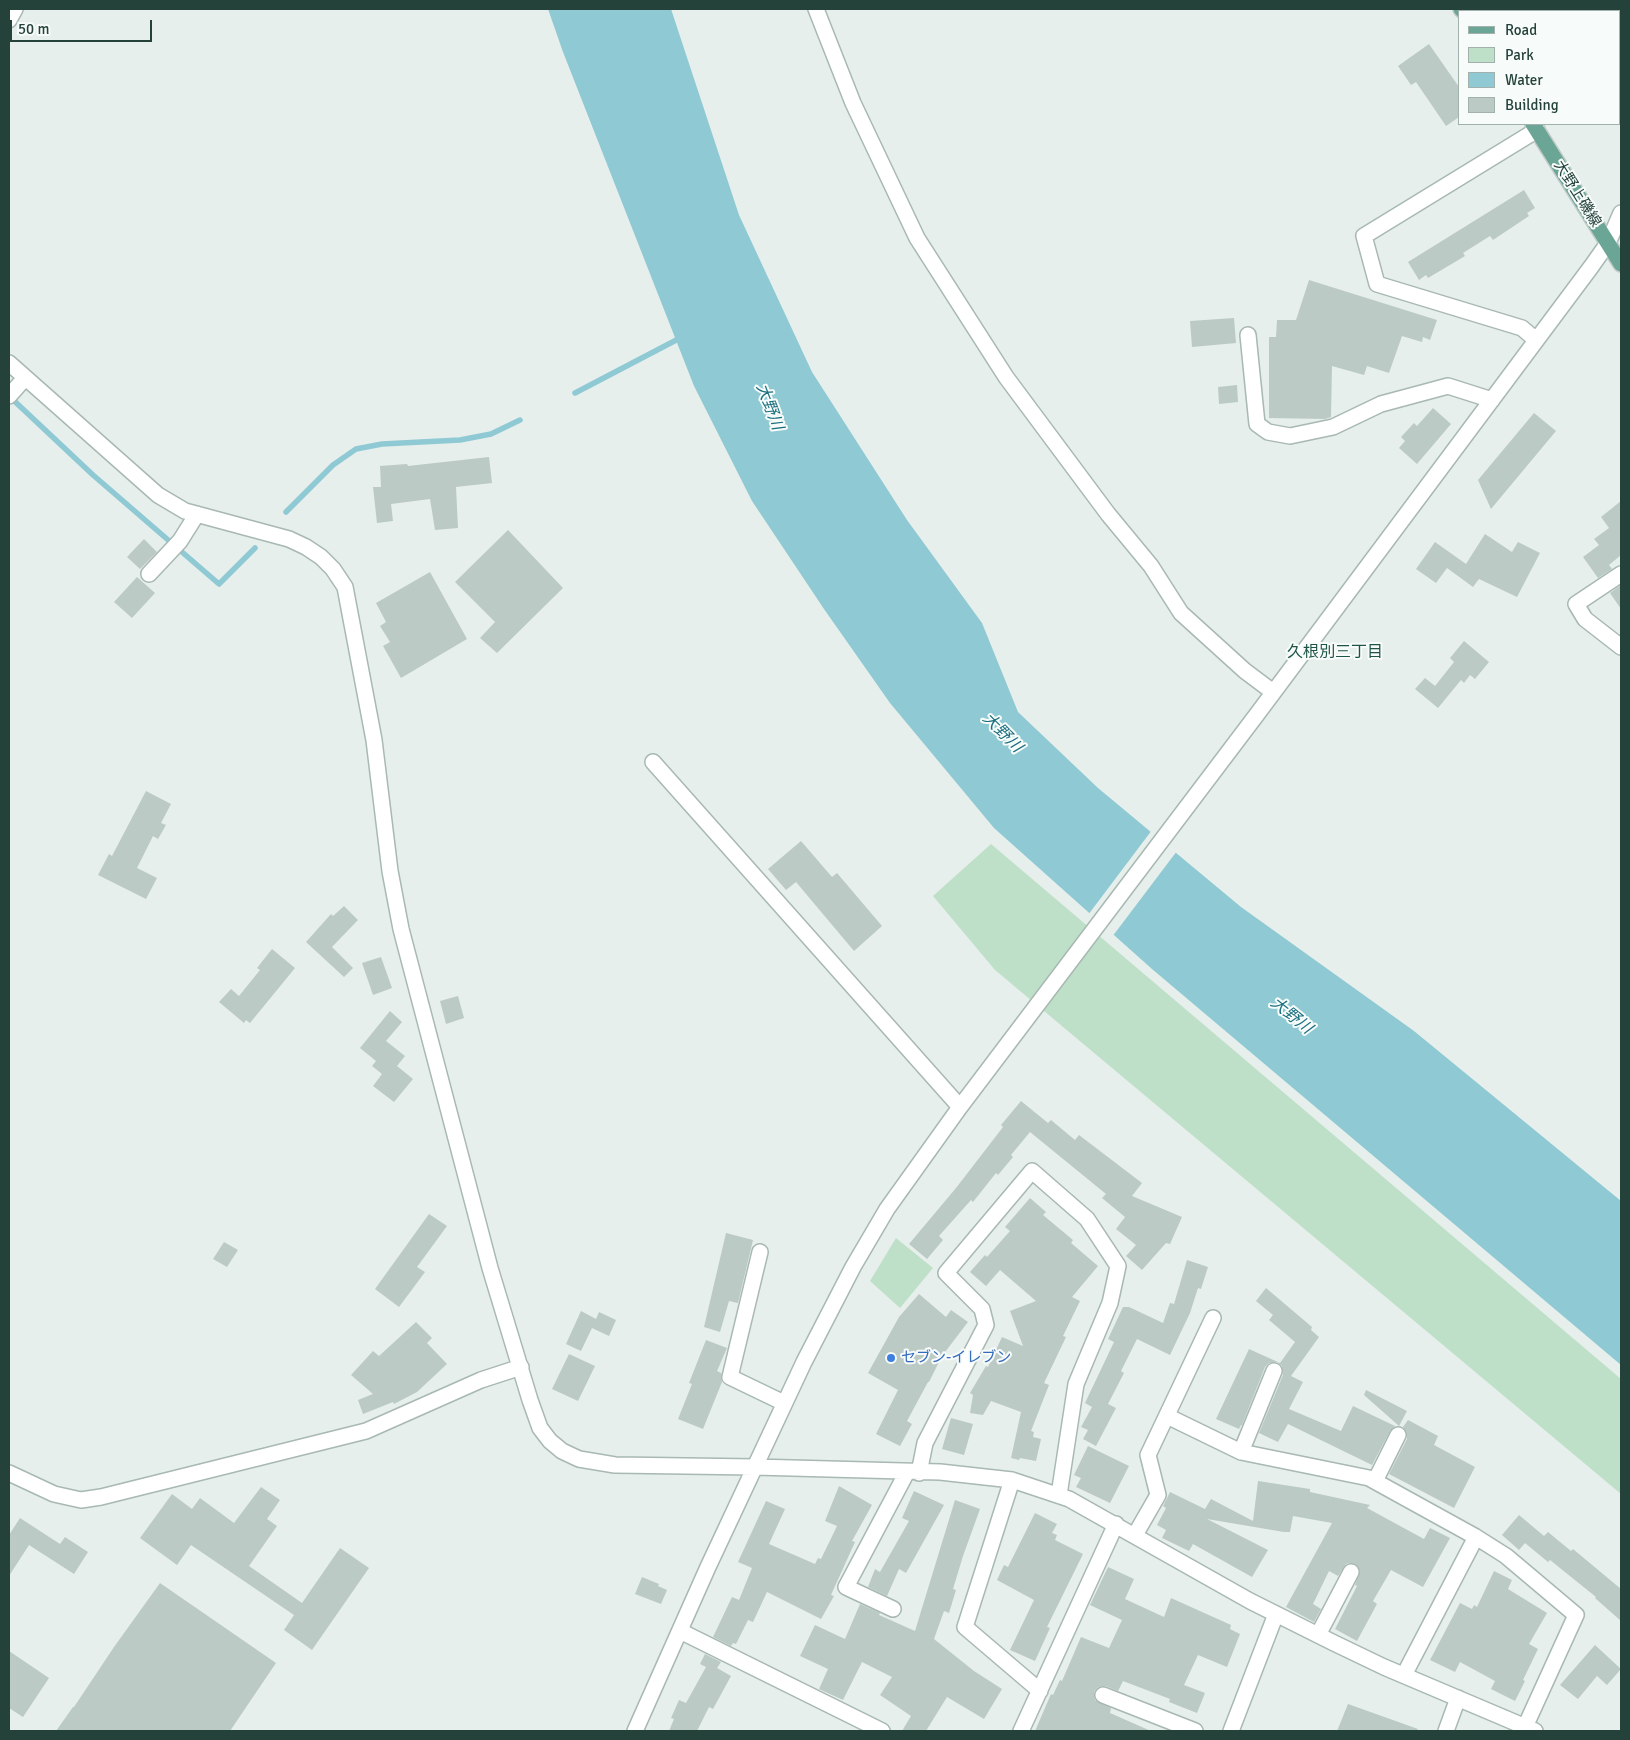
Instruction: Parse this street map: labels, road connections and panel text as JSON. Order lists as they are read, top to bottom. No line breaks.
{"streets":{"main road":["大野上磯線"]},"districts":["久根別三丁目"],"water":["大野川"],"places":["セブン-イレブン"],"legend":["Road","Park","Water","Building"],"scale_bar":"50 m"}
